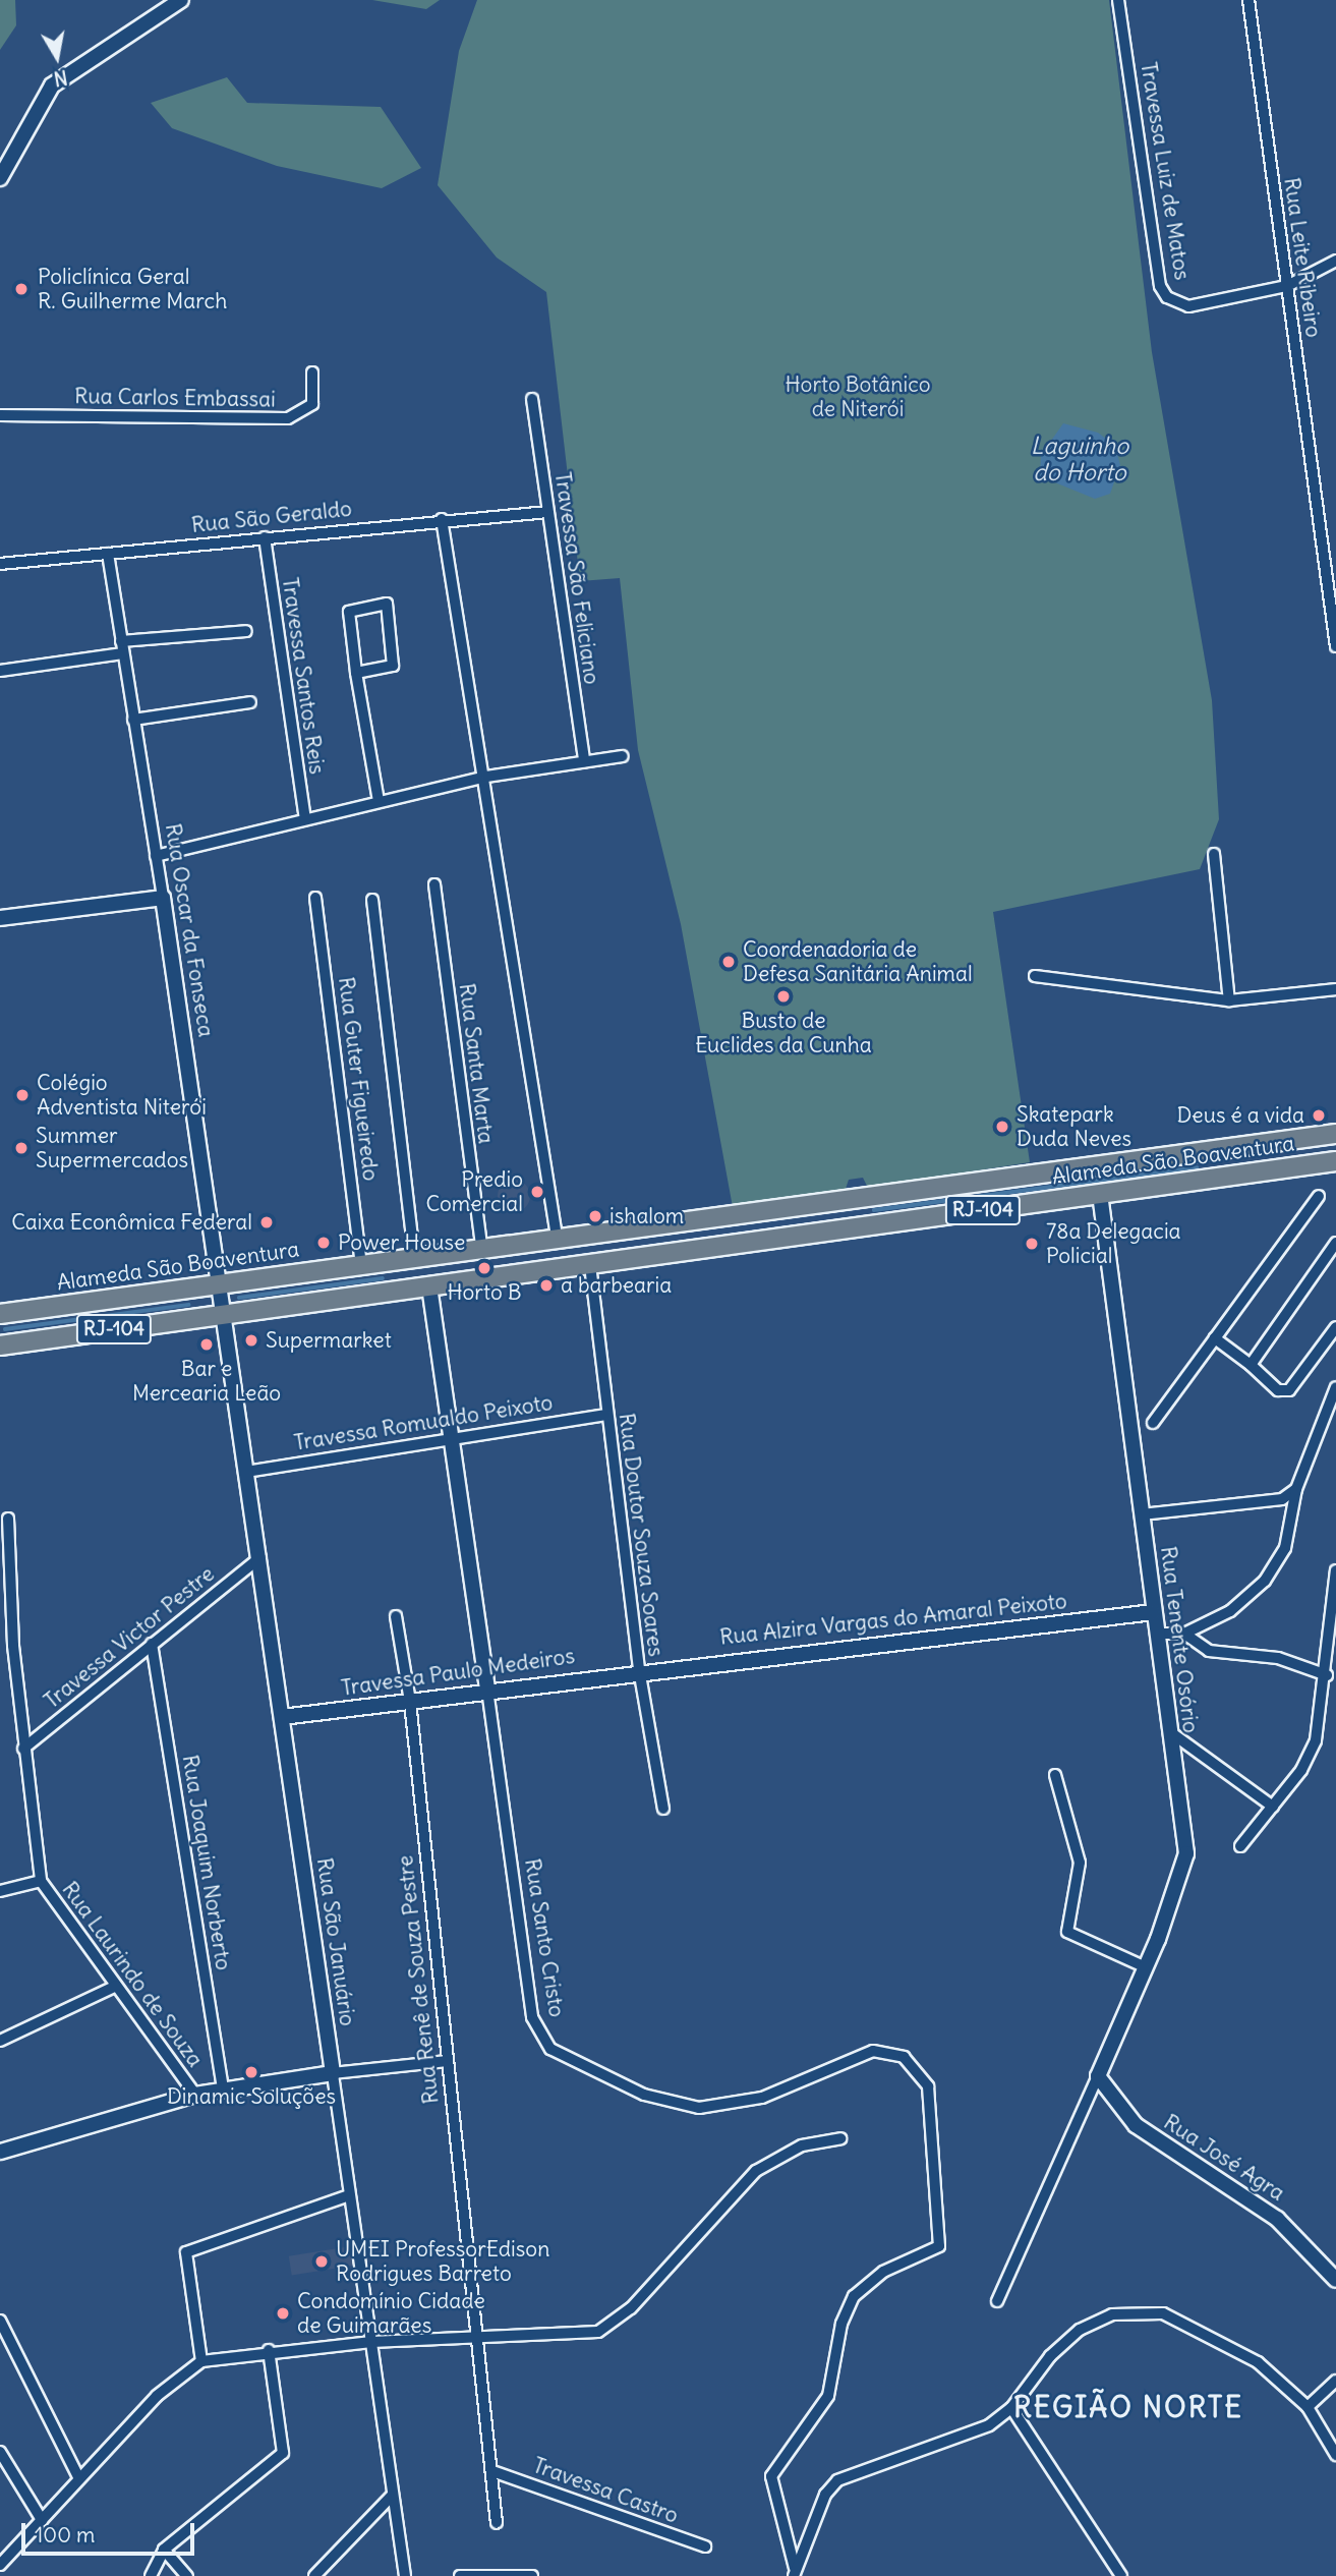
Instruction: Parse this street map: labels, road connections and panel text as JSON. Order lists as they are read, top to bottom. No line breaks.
{"streets":{"highway":["Alameda São Boaventura","RJ-104"],"street":["Travessa Luiz de Matos","Rua Leite Ribeiro","Rua Carlos Embassai","Rua São Geraldo","Travessa São Feliciano","Travessa Santos Reis","Rua Oscar da Fonseca","Rua Santa Marta","Rua Guter Figueiredo","Travessa Romualdo Peixoto","Rua Doutor Souza Soares","Rua Alzira Vargas do Amaral Peixoto","Travessa Victor Pestre","Rua Tenente Osório","Travessa Paulo Medeiros","Rua Joaquim Norberto","Rua Santo Cristo","Rua São Januário","Rua Laurindo de Souza","Rua Renê de Souza Pestre","Rua José Agra","Travessa Castro"]},"crossings":[["Travessa Luiz de Matos","Rua Leite Ribeiro"],["Rua São Geraldo","Travessa São Feliciano"],["Rua São Geraldo","Travessa Santos Reis"],["Rua São Geraldo","Rua Oscar da Fonseca"],["Rua Oscar da Fonseca","Alameda São Boaventura"],["Rua Oscar da Fonseca","Rua São Januário"],["Rua Santa Marta","Alameda São Boaventura"],["Rua Guter Figueiredo","Alameda São Boaventura"],["Alameda São Boaventura","Rua Doutor Souza Soares"],["Alameda São Boaventura","Rua Tenente Osório"],["Alameda São Boaventura","Rua Santo Cristo"],["Alameda São Boaventura","Rua São Januário"],["Travessa Romualdo Peixoto","Rua Doutor Souza Soares"],["Travessa Romualdo Peixoto","Rua Santo Cristo"],["Travessa Romualdo Peixoto","Rua São Januário"],["Rua Doutor Souza Soares","Rua Alzira Vargas do Amaral Peixoto"],["Rua Doutor Souza Soares","Travessa Paulo Medeiros"],["Rua Alzira Vargas do Amaral Peixoto","Rua Tenente Osório"],["Rua Alzira Vargas do Amaral Peixoto","Travessa Paulo Medeiros"],["Travessa Victor Pestre","Rua Joaquim Norberto"],["Travessa Victor Pestre","Rua São Januário"],["Travessa Victor Pestre","Rua Laurindo de Souza"],["Rua Tenente Osório","Rua José Agra"],["Travessa Paulo Medeiros","Rua Santo Cristo"],["Travessa Paulo Medeiros","Rua São Januário"],["Travessa Paulo Medeiros","Rua Renê de Souza Pestre"],["Rua Renê de Souza Pestre","Travessa Castro"]],"districts":["REGIÃO NORTE"],"water":["Laguinho do Horto"],"parks":["Horto Botânico de Niterói"],"places":["Policlínica Geral R. Guilherme March","Coordenadoria de Defesa Sanitária Animal","Busto de Euclides da Cunha","Colégio Adventista Niterói","Deus é a vida","Skatepark Duda Neves","Summer Supermercados","Predio Comercial","ishalom","Caixa Econômica Federal","Power House","78a Delegacia Policial","Horto B","a barbearia","Supermarket","Bar e Mercearia Leão","Dinamic Soluções","UMEI ProfessorEdison Rodrigues Barreto","Condomínio Cidade de Guimarães"],"scale_bar":"100 m","north":"bottom"}
